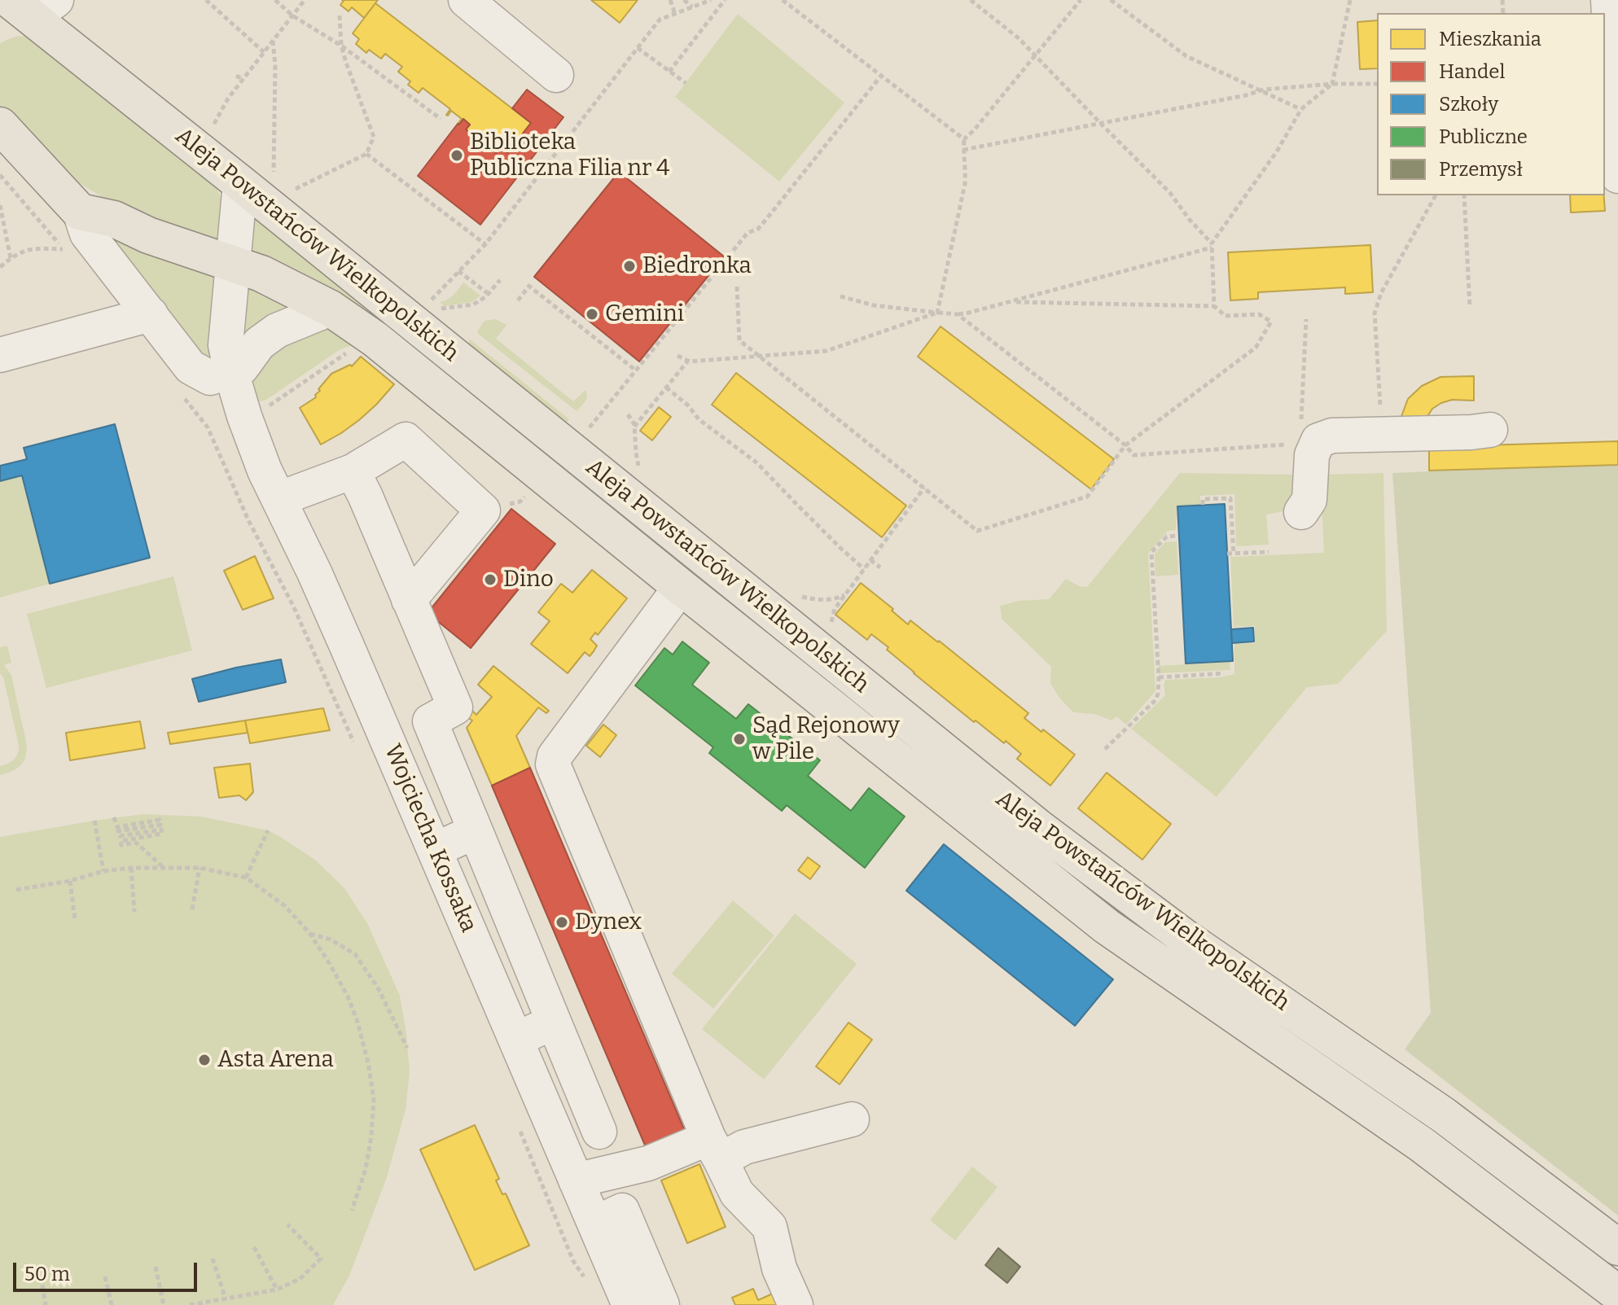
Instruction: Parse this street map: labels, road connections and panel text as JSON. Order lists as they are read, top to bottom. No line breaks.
{"streets":{"main road":["Aleja Powstańców Wielkopolskich"],"street":["Wojciecha Kossaka"]},"crossings":[["Aleja Powstańców Wielkopolskich","Wojciecha Kossaka"]],"places":["Biblioteka Publiczna Filia nr 4","Biedronka","Gemini","Dino","Sąd Rejonowy w Pile","Dynex","Asta Arena"],"legend":["Mieszkania","Handel","Szkoły","Publiczne","Przemysł"],"scale_bar":"50 m"}
